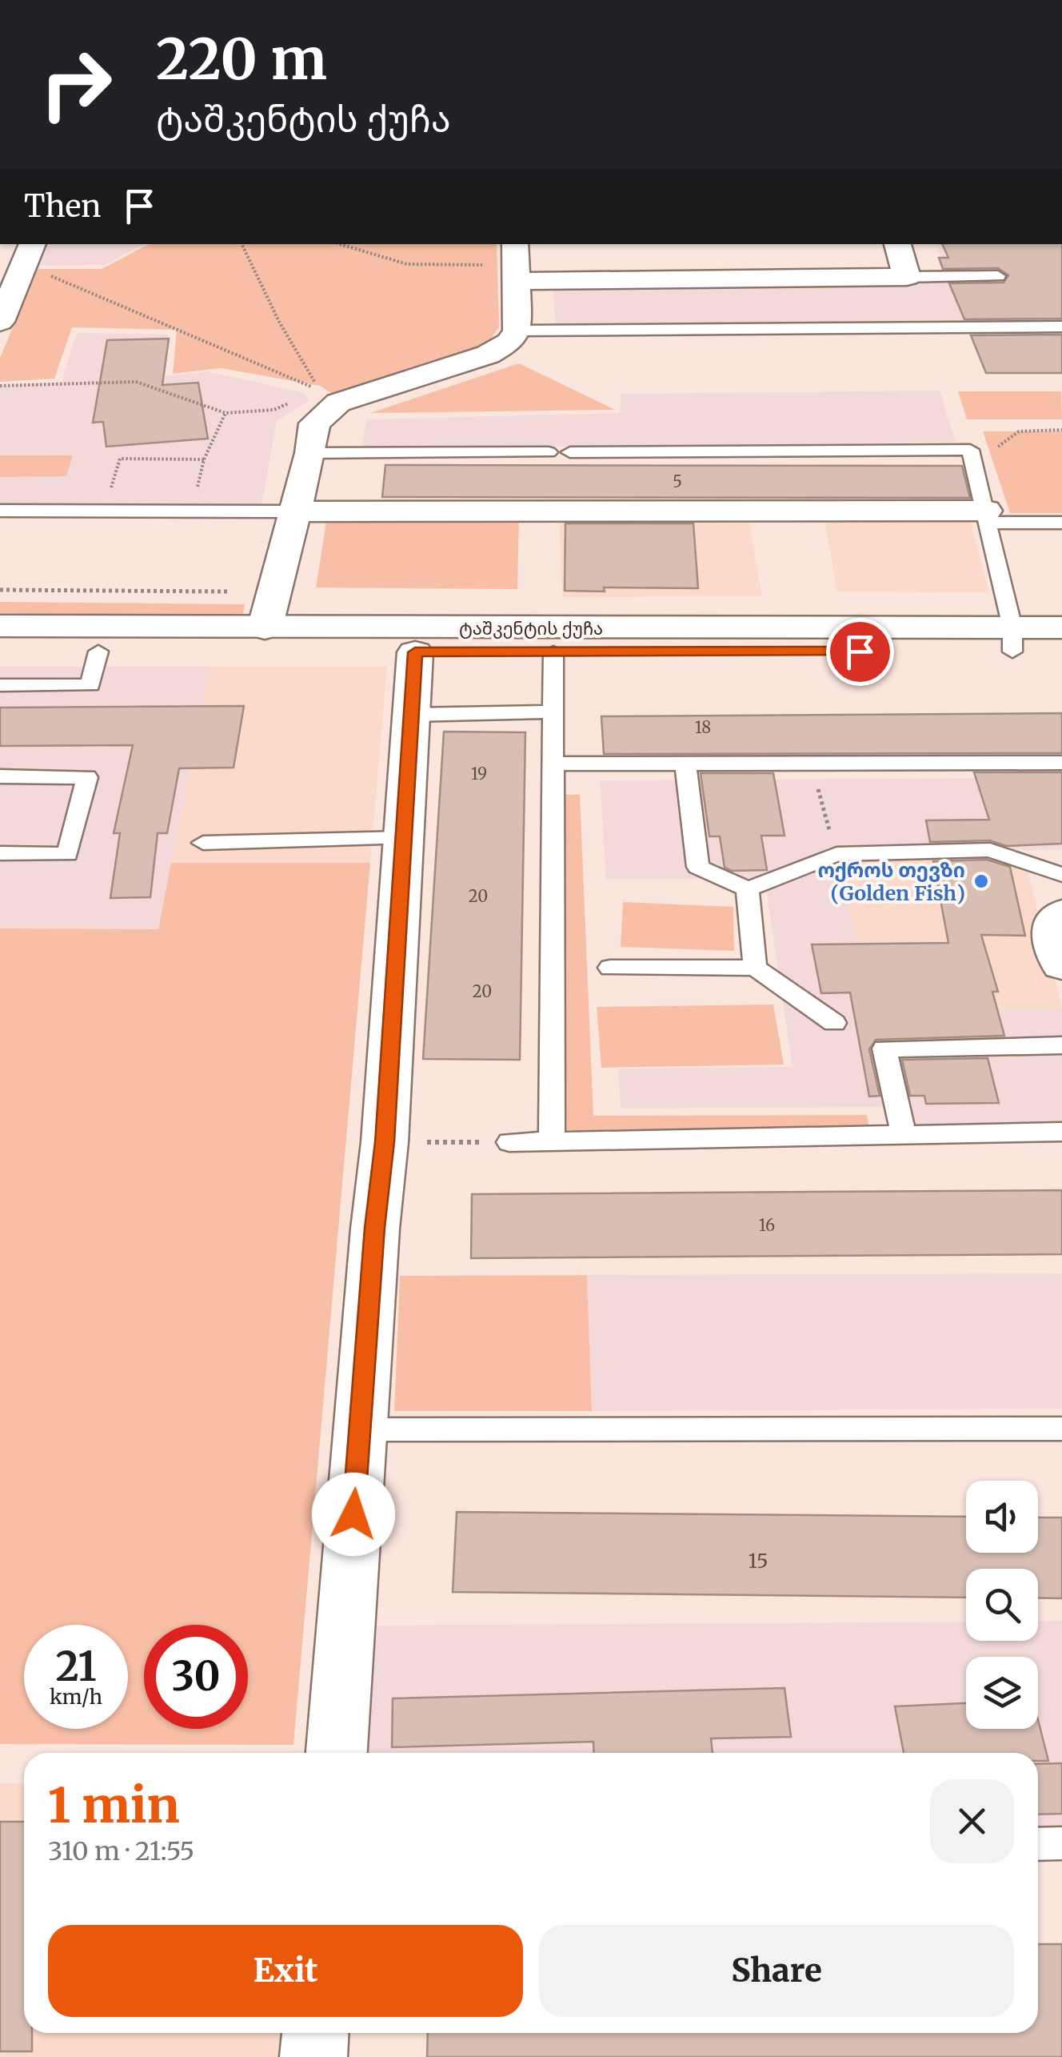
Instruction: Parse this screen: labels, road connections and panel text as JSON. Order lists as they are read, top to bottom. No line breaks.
{"streets":{"street":["ტაშკენტის ქუჩა"]},"places":["ოქროს თევზი (Golden Fish)"],"house_numbers":["5","18","19","20","20","16","15"],"page":{"turn":["220 m","ტაშკენტის ქუჩა"],"then":"Then","speed":"21 km/h","limit":"30","heading":["1 min","310 m · 21:55"],"buttons":["Exit","Share"]}}
